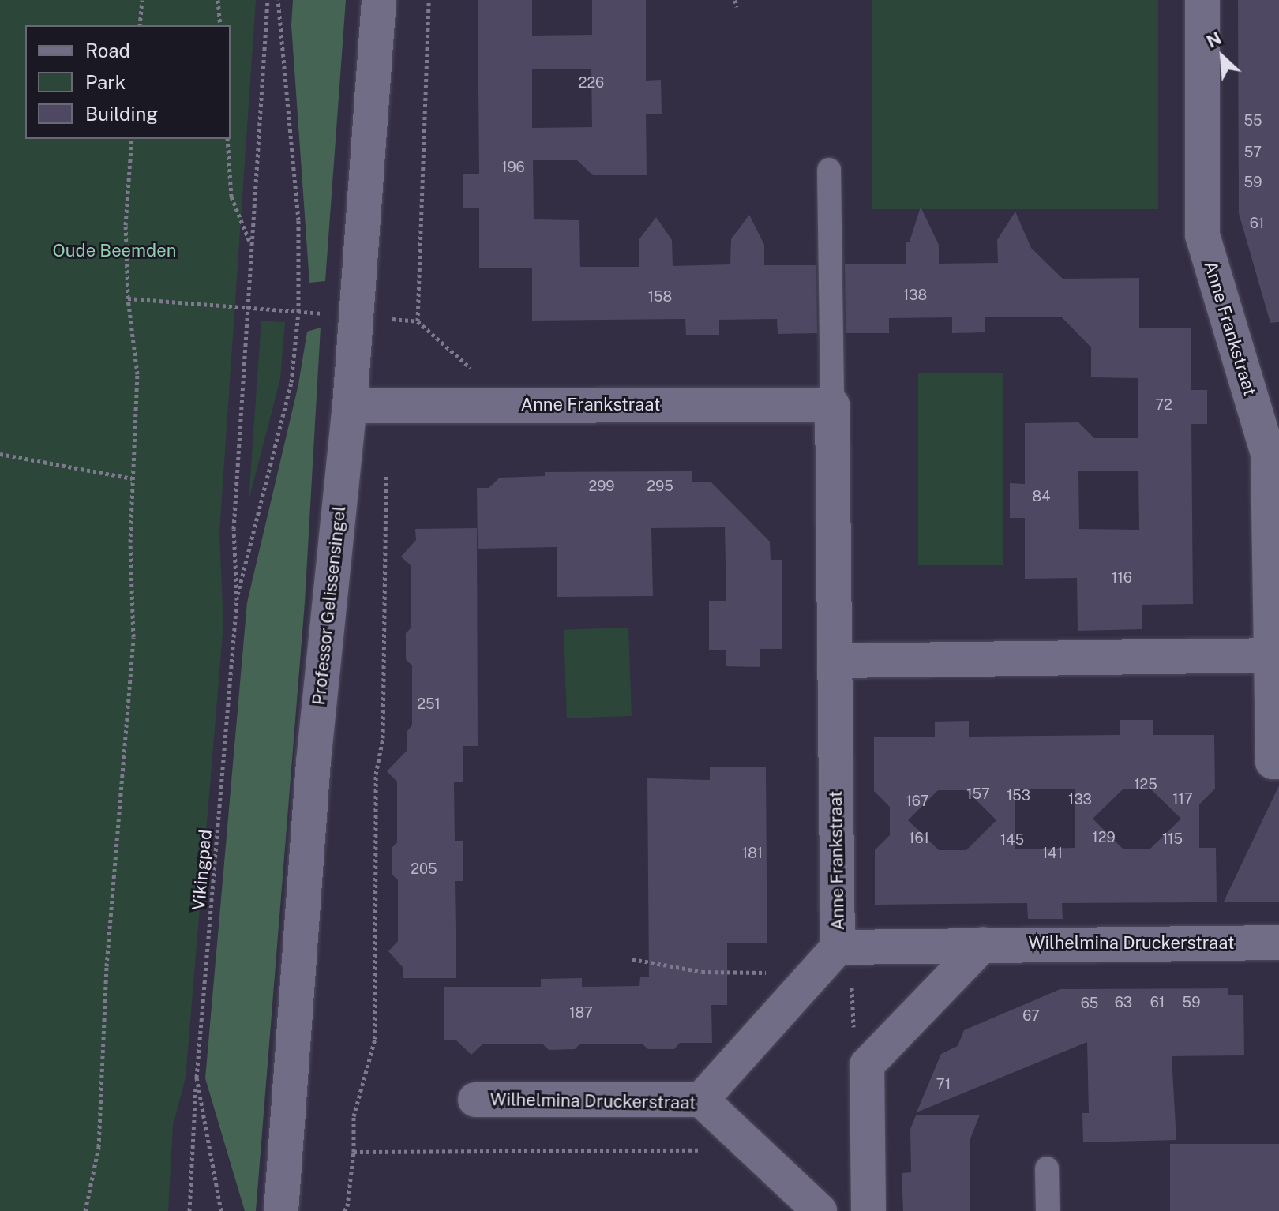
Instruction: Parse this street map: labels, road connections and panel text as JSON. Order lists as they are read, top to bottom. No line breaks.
{"streets":{"street":["Anne Frankstraat","Professor Gelissensingel","Wilhelmina Druckerstraat"],"path":["Vikingpad"]},"crossings":[["Anne Frankstraat","Professor Gelissensingel"],["Anne Frankstraat","Wilhelmina Druckerstraat"]],"parks":["Oude Beemden"],"house_numbers":["226","55","57","196","59","61","138","158","72","299","295","84","116","251","125","157","153","117","133","167","129","161","115","145","181","141","205","63","61","59","65","187","67","71"],"legend":["Road","Park","Building"],"north":"top left"}
